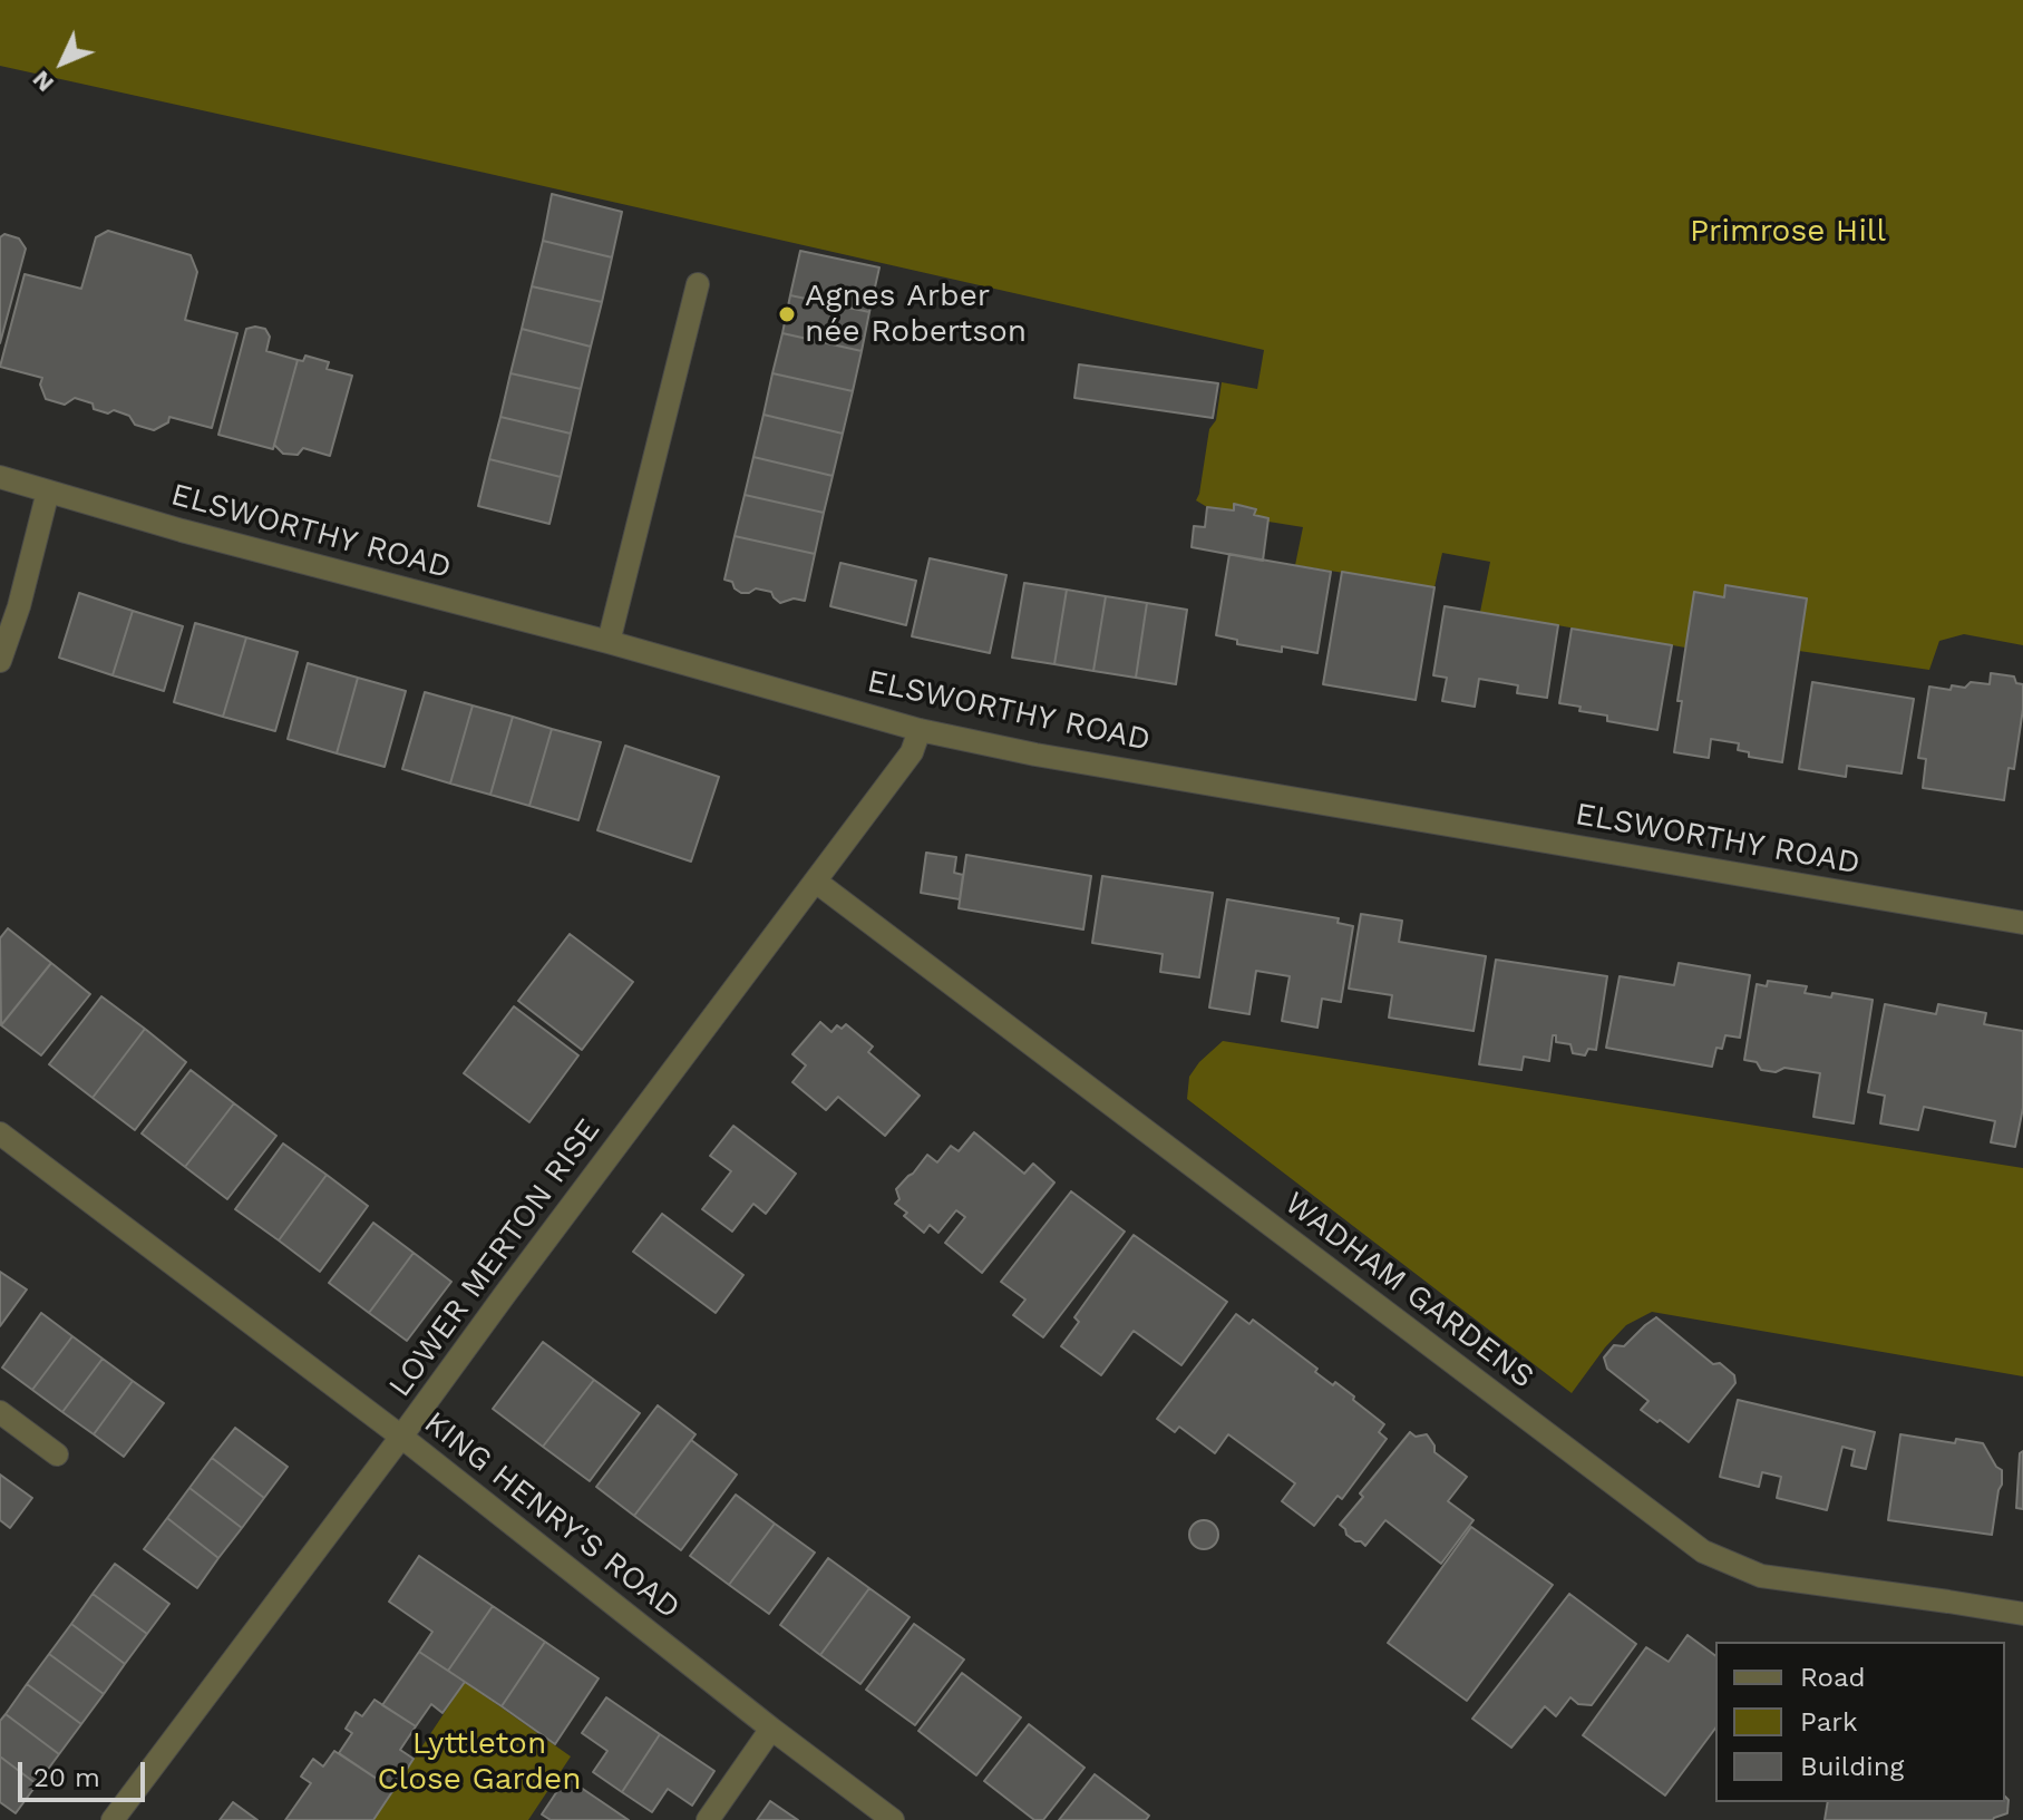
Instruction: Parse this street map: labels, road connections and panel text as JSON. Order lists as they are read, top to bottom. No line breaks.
{"streets":{"street":["ELSWORTHY ROAD","LOWER MERTON RISE","WADHAM GARDENS","KING HENRY'S ROAD"]},"crossings":[["ELSWORTHY ROAD","LOWER MERTON RISE"],["LOWER MERTON RISE","WADHAM GARDENS"],["LOWER MERTON RISE","KING HENRY'S ROAD"]],"parks":["Primrose Hill","Lyttleton Close Garden"],"places":["Agnes Arber née Robertson"],"legend":["Road","Park","Building"],"scale_bar":"20 m","north":"bottom left"}
